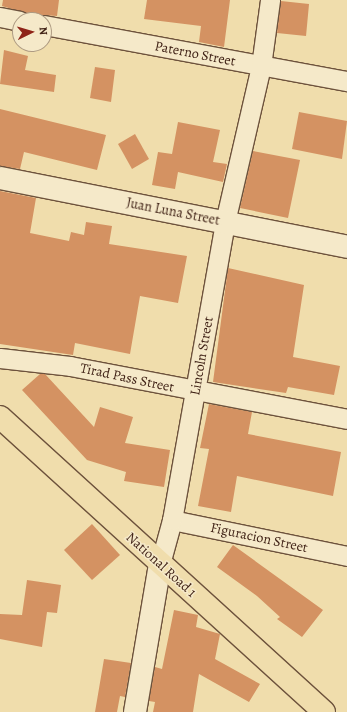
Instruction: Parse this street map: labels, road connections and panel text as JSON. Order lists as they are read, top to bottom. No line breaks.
{"streets":{"main road":["National Road 1"],"street":["Paterno Street","Juan Luna Street","Lincoln Street","Tirad Pass Street","Figuracion Street"]},"crossings":[["Paterno Street","Lincoln Street"],["Juan Luna Street","Lincoln Street"],["Lincoln Street","Tirad Pass Street"],["Lincoln Street","Figuracion Street"],["Lincoln Street","National Road 1"]],"north":"right"}
